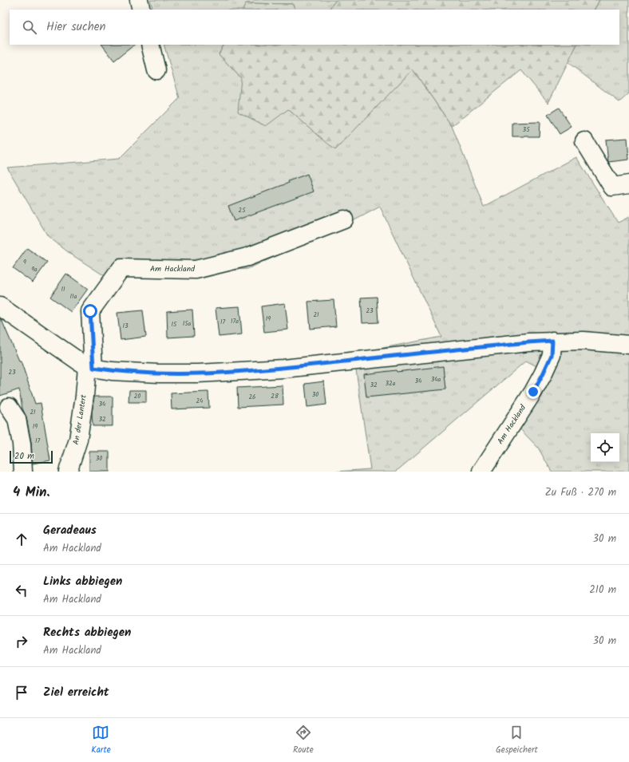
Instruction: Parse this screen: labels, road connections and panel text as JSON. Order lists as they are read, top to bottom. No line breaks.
{"streets":{"street":["Am Hackland","An der Lantert"]},"crossings":[["Am Hackland","An der Lantert"]],"house_numbers":["35","25","9","9a","11","11a","23","21","19","17a","17","15a","15","13","23","34a","34","32a","32","30","20","28","26","24","34","21","32","19","17","30"],"scale_bar":"20 m","page":{"search":"Hier suchen","scale":"20 m","heading":["4 Min.","Zu Fuß · 270 m"],"list":[["Geradeaus","Am Hackland","30 m"],["Links abbiegen","Am Hackland","210 m"],["Rechts abbiegen","Am Hackland","30 m"],"Ziel erreicht"],"nav":["Karte","Route","Gespeichert"]}}
